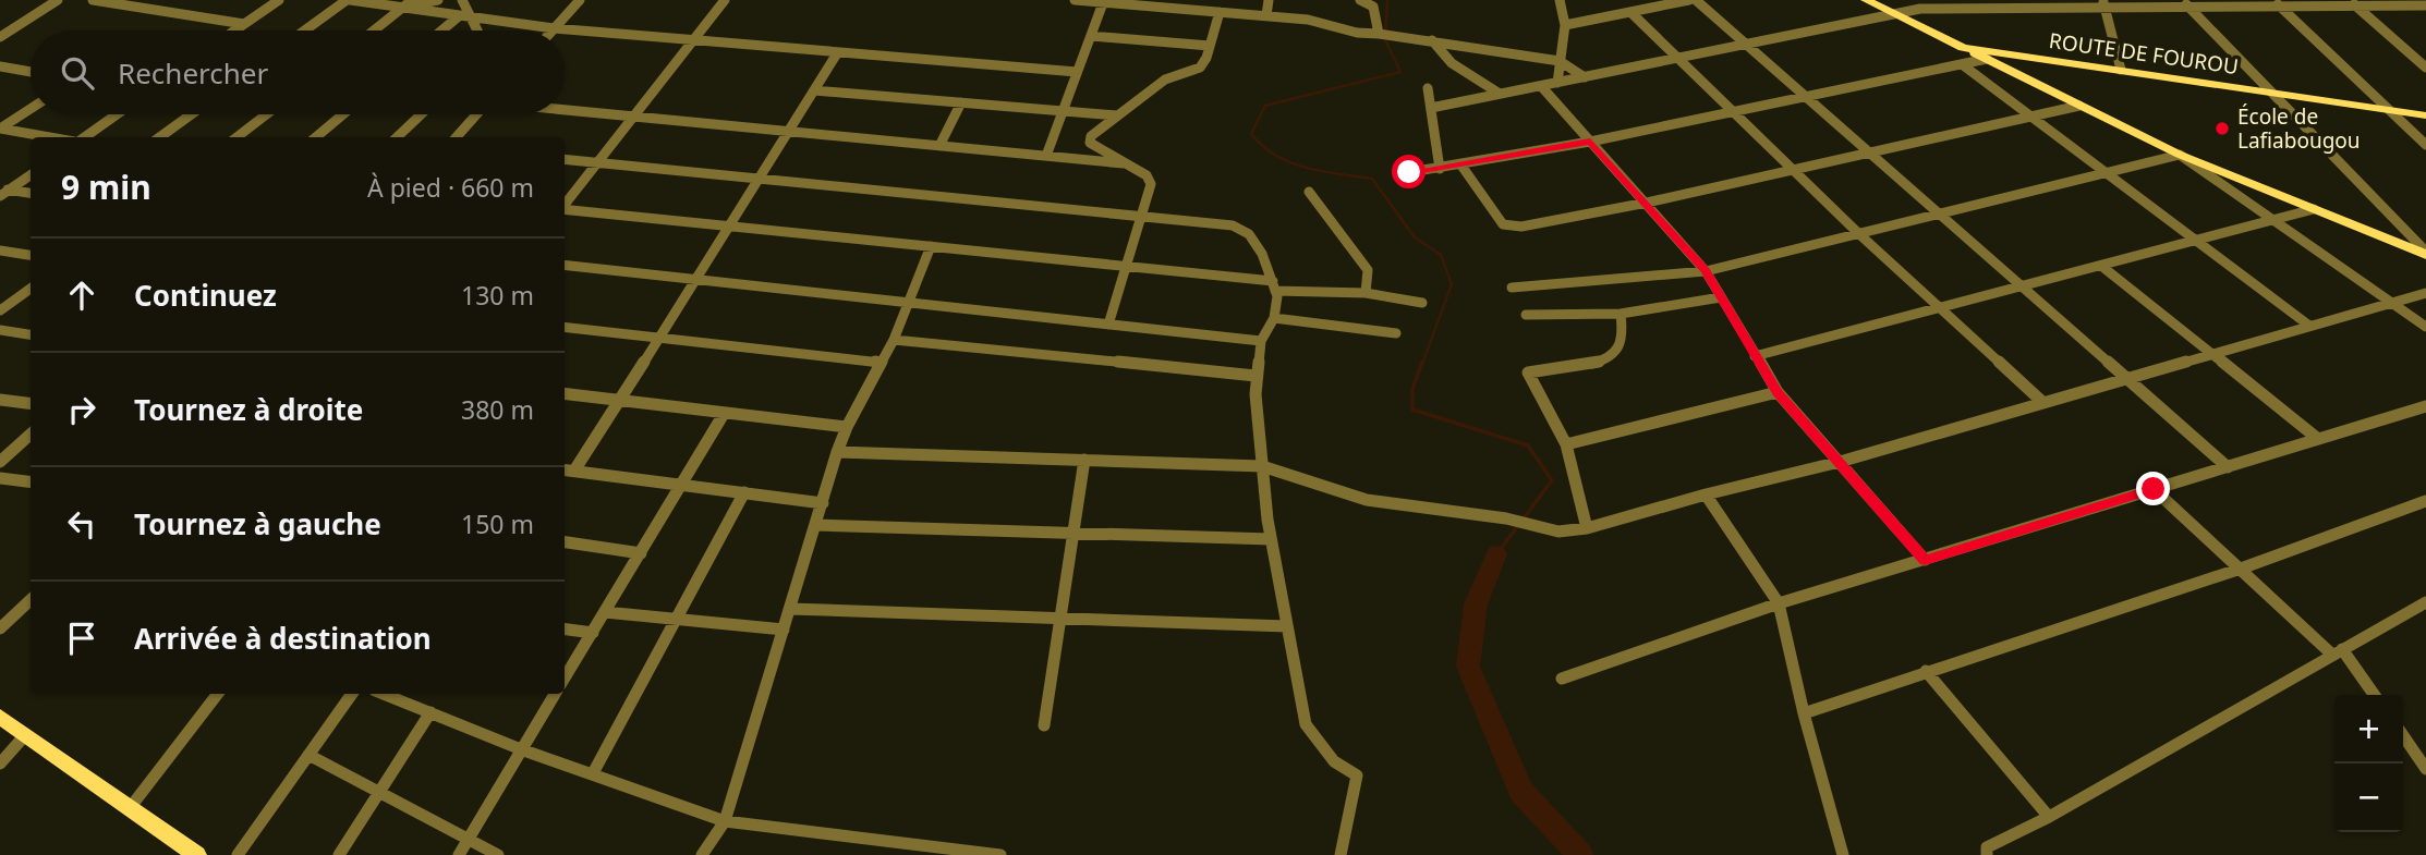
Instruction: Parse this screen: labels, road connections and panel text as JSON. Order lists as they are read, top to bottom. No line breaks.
{"streets":{"street":["ROUTE DE FOUROU"]},"places":["École de Lafiabougou"],"page":{"search":"Rechercher","heading":["9 min","À pied · 660 m"],"list":[["Continuez","130 m"],["Tournez à droite","380 m"],["Tournez à gauche","150 m"],"Arrivée à destination"],"map_buttons":["+","−"]}}
